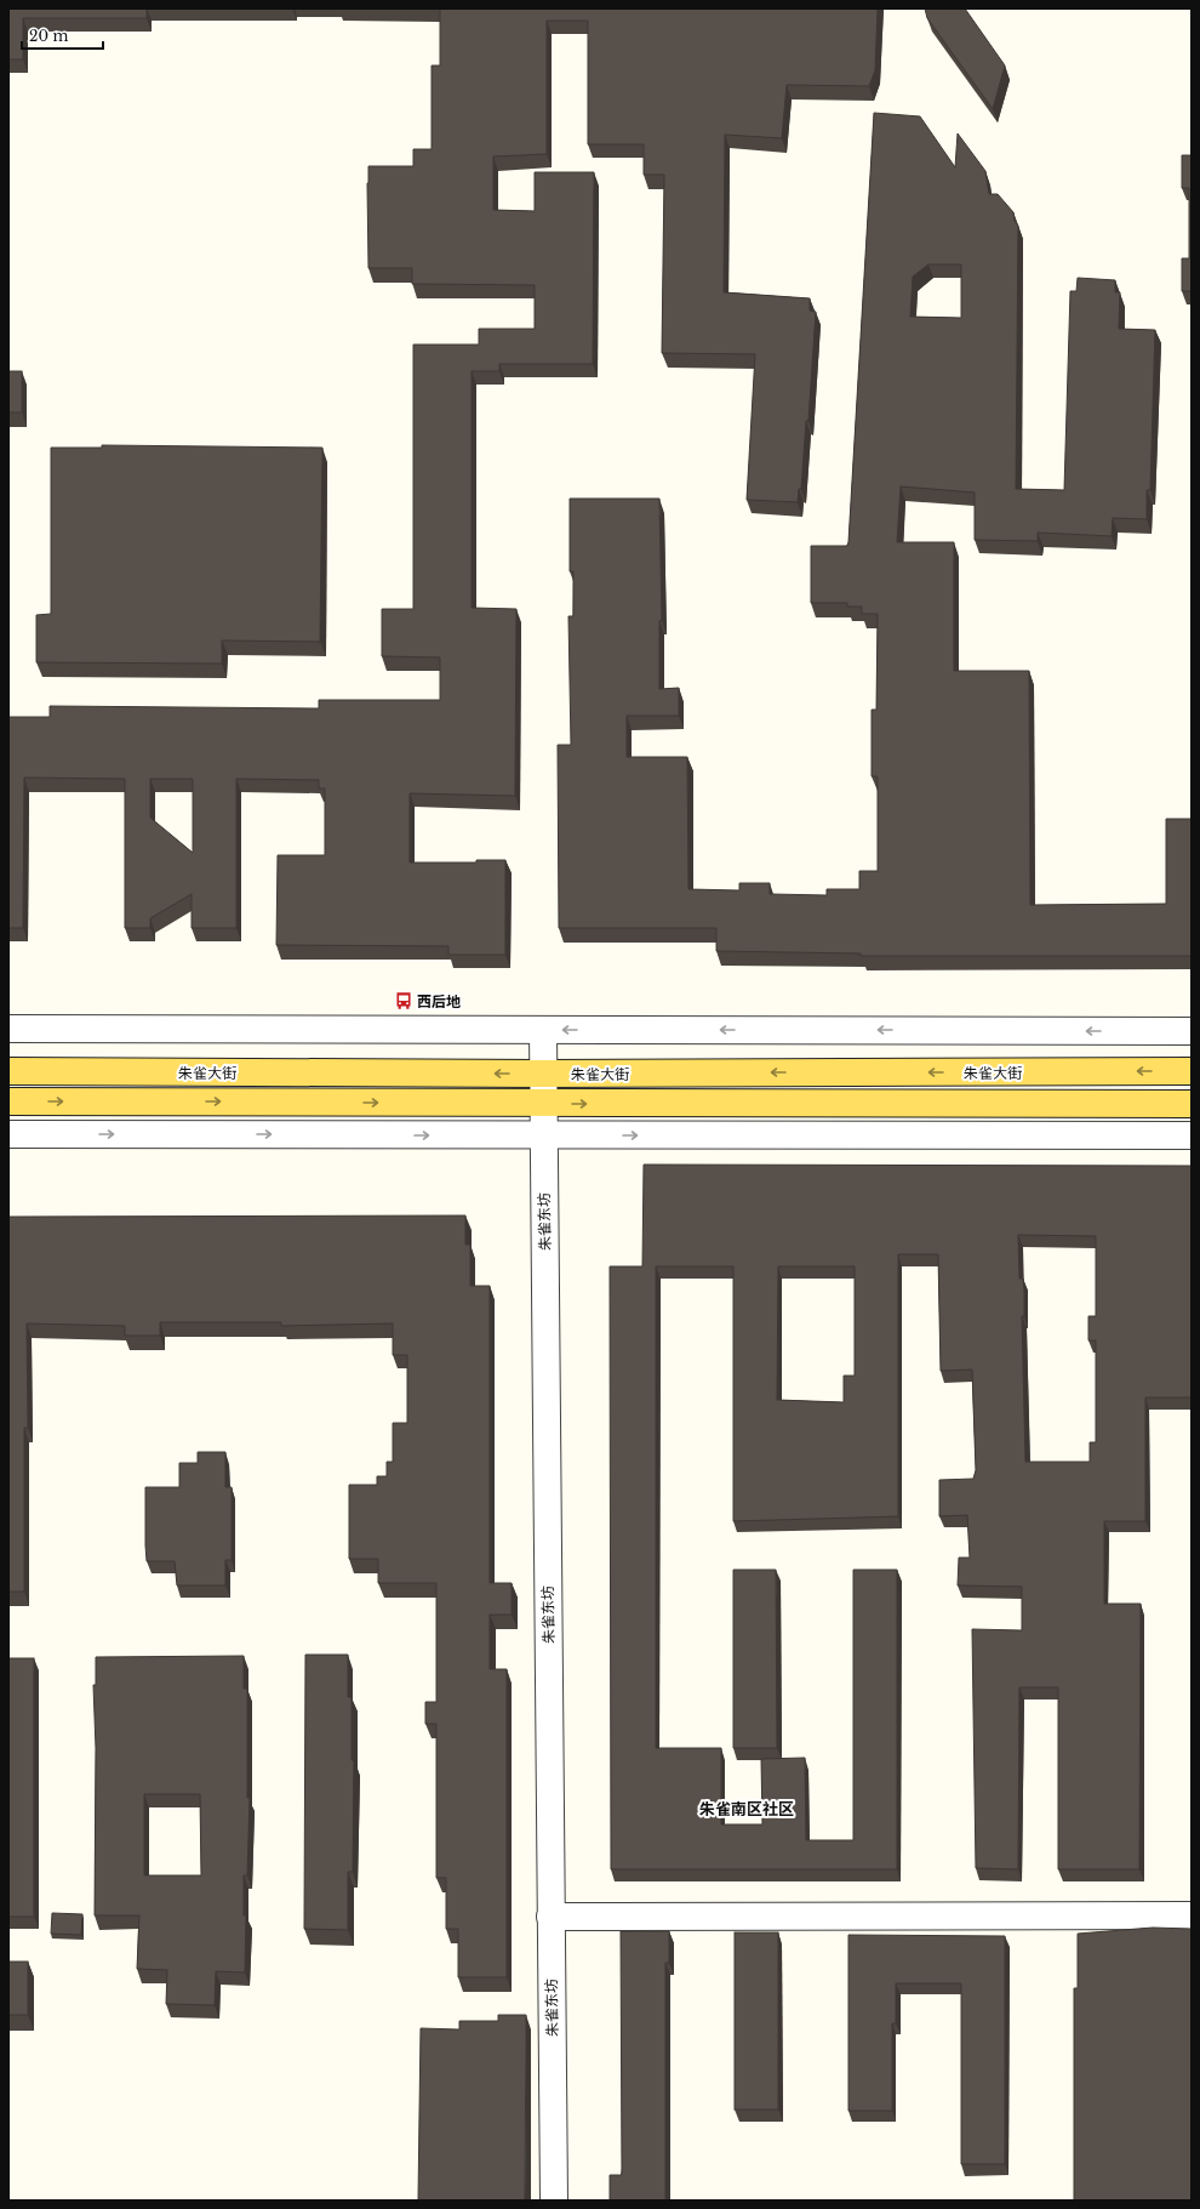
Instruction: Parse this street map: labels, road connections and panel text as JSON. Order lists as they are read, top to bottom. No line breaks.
{"streets":{"main road":["朱雀大街"],"street":["朱雀东坊"]},"crossings":[["朱雀大街","朱雀东坊"]],"districts":["朱雀南区社区"],"places":{"bus stop":["西后地"]},"scale_bar":"20 m"}
